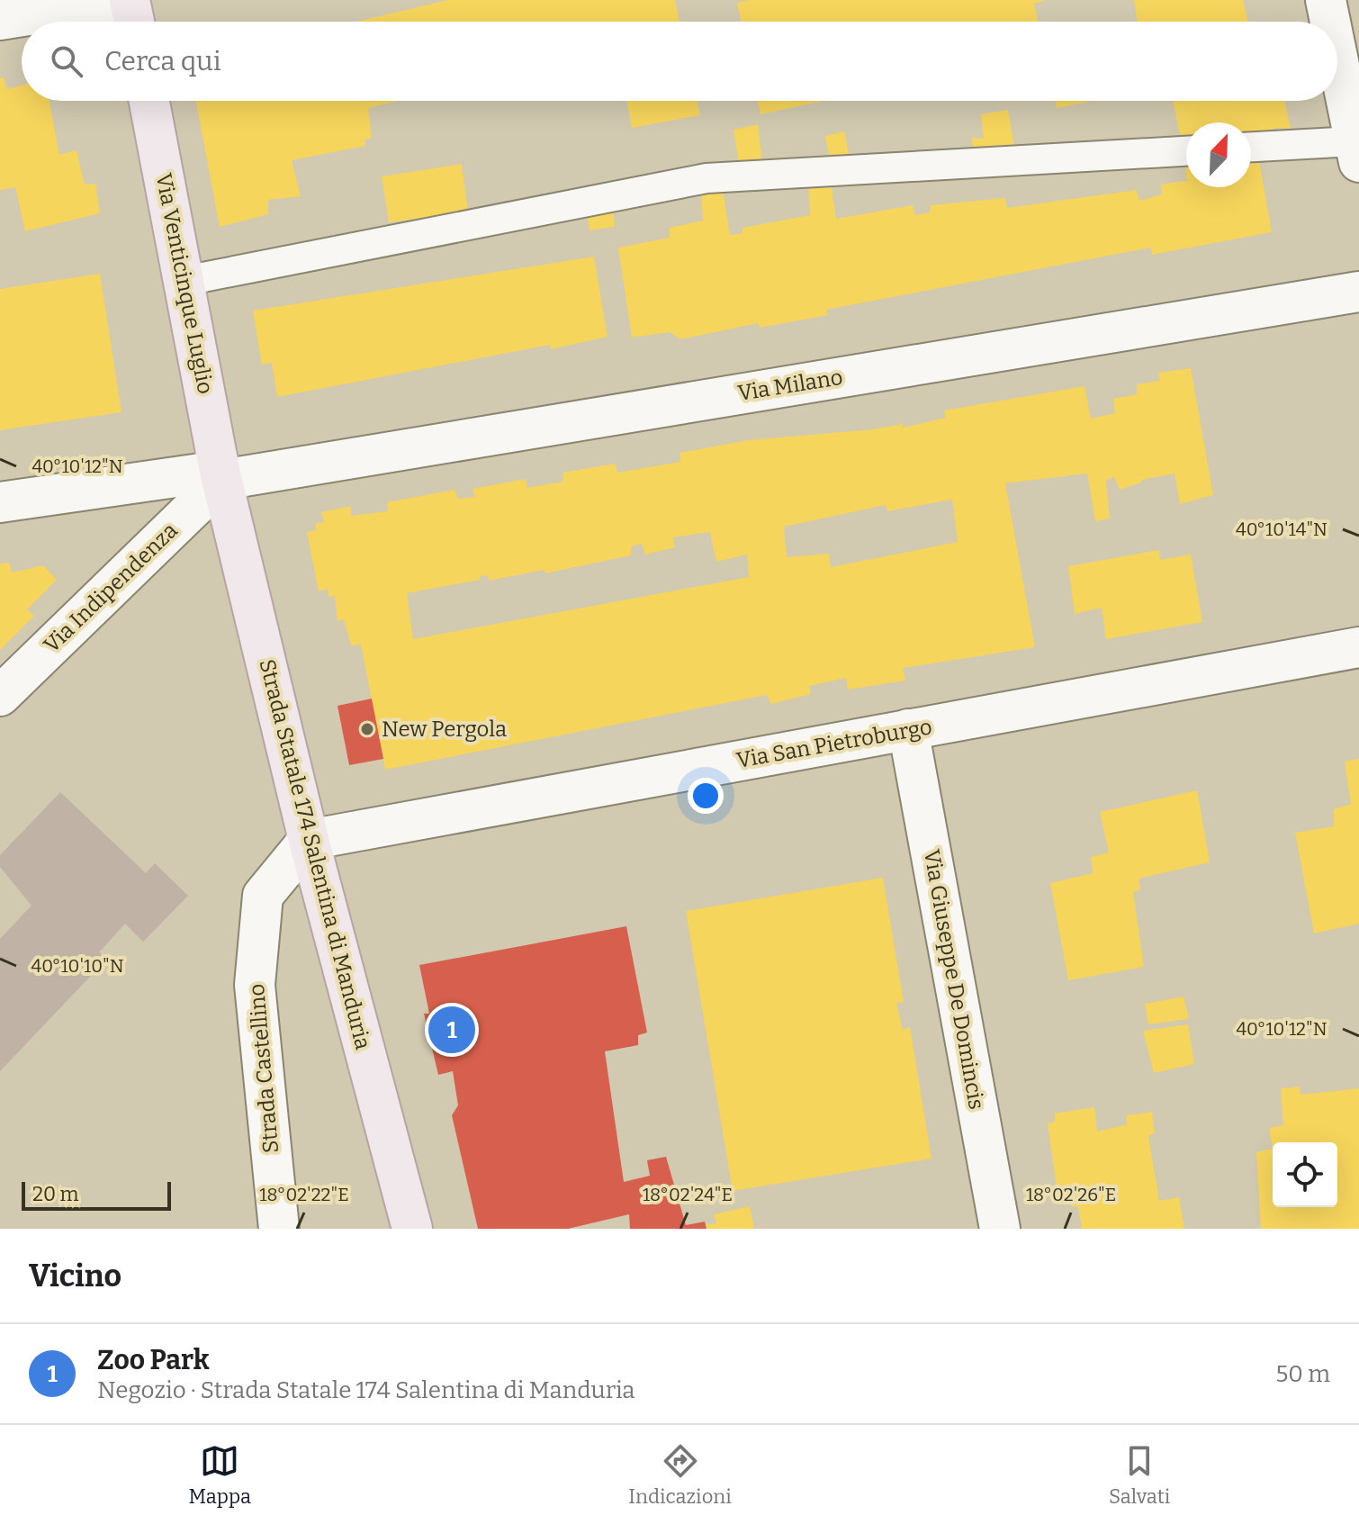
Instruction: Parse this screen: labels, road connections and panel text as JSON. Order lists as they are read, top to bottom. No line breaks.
{"streets":{"main road":["Via Venticinque Luglio","Strada Statale 174 Salentina di Manduria"],"street":["Via Milano","Via Indipendenza","Via San Pietroburgo","Via Giuseppe De Domincis","Strada Castellino"]},"crossings":[["Via Venticinque Luglio","Via Milano"],["Via Venticinque Luglio","Via Indipendenza"],["Via Venticinque Luglio","Strada Statale 174 Salentina di Manduria"],["Via Milano","Via Indipendenza"],["Via Milano","Strada Statale 174 Salentina di Manduria"],["Via Indipendenza","Strada Statale 174 Salentina di Manduria"],["Via San Pietroburgo","Strada Statale 174 Salentina di Manduria"],["Via San Pietroburgo","Via Giuseppe De Domincis"],["Via San Pietroburgo","Strada Castellino"],["Strada Statale 174 Salentina di Manduria","Strada Castellino"]],"places":["New Pergola"],"scale_bar":"20 m","north":"top right","page":{"search":"Cerca qui","pins":"1","scale":"20 m","heading":"Vicino","list":[{"mark":"1","name":"Zoo Park","note":"Negozio · Strada Statale 174 Salentina di Manduria","value":"50 m"}],"nav":["Mappa","Indicazioni","Salvati"]},"coordinates":["40°10'12\"N","40°10'14\"N","40°10'10\"N","18°02'22\"E","18°02'24\"E","18°02'26\"E"]}
